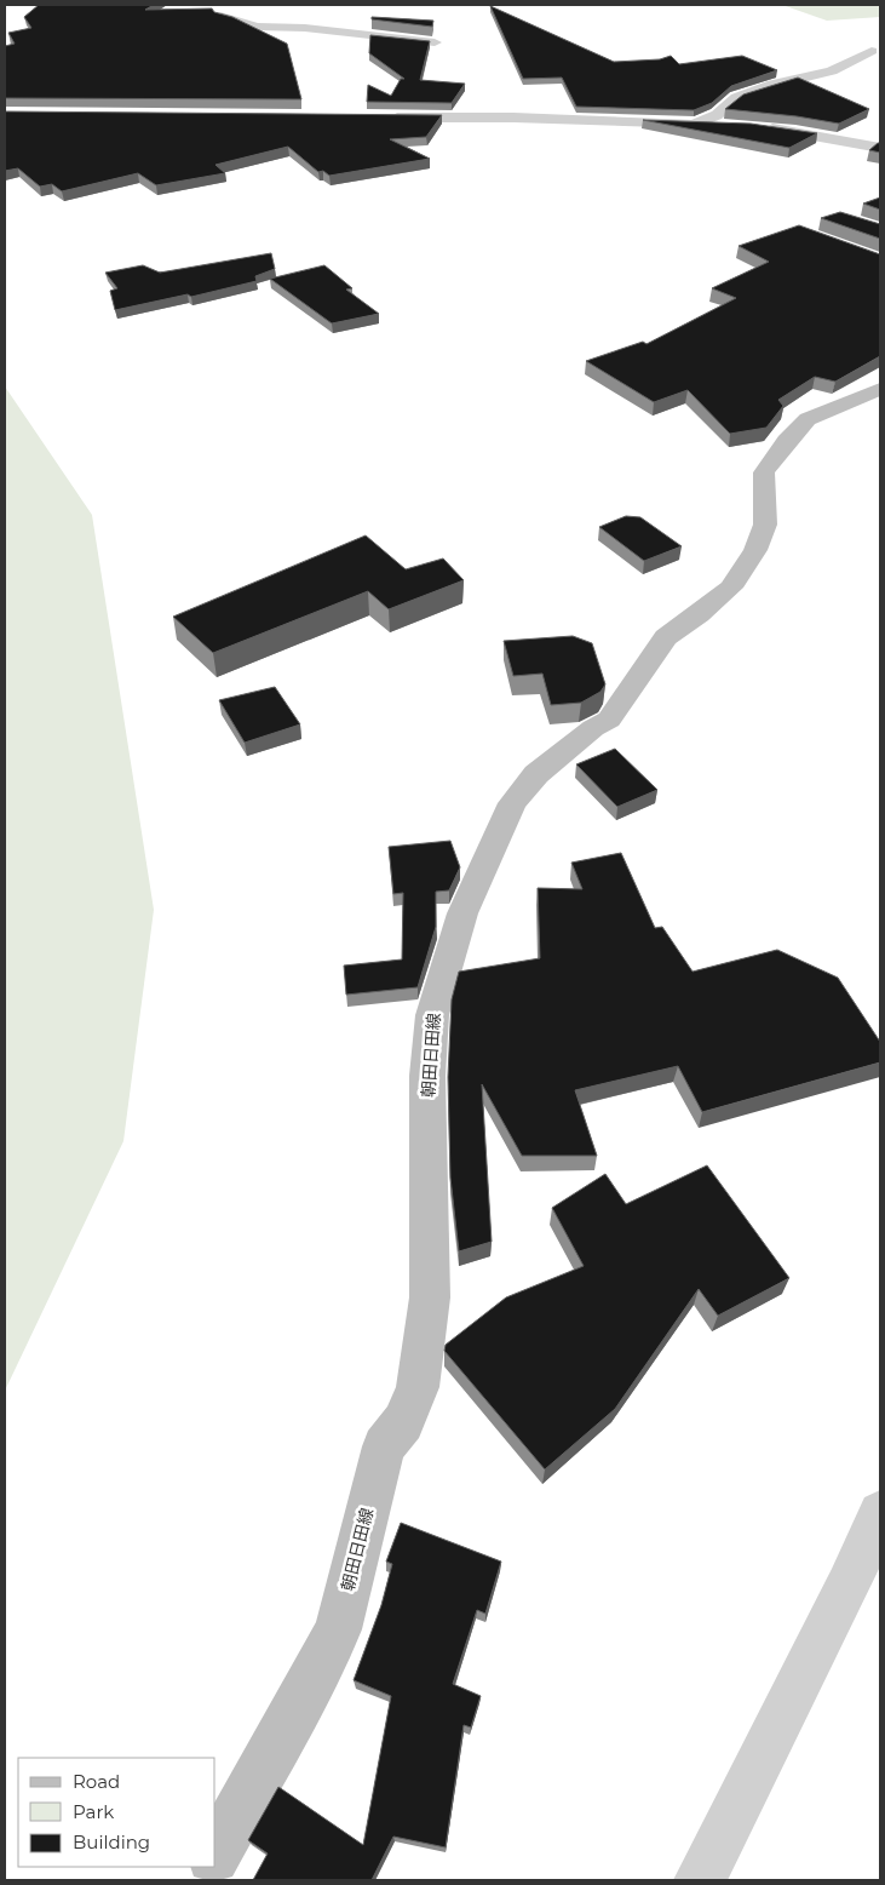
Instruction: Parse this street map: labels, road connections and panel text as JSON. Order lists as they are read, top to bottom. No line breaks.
{"streets":{"main road":["朝田日田線"]},"legend":["Road","Park","Building"]}
